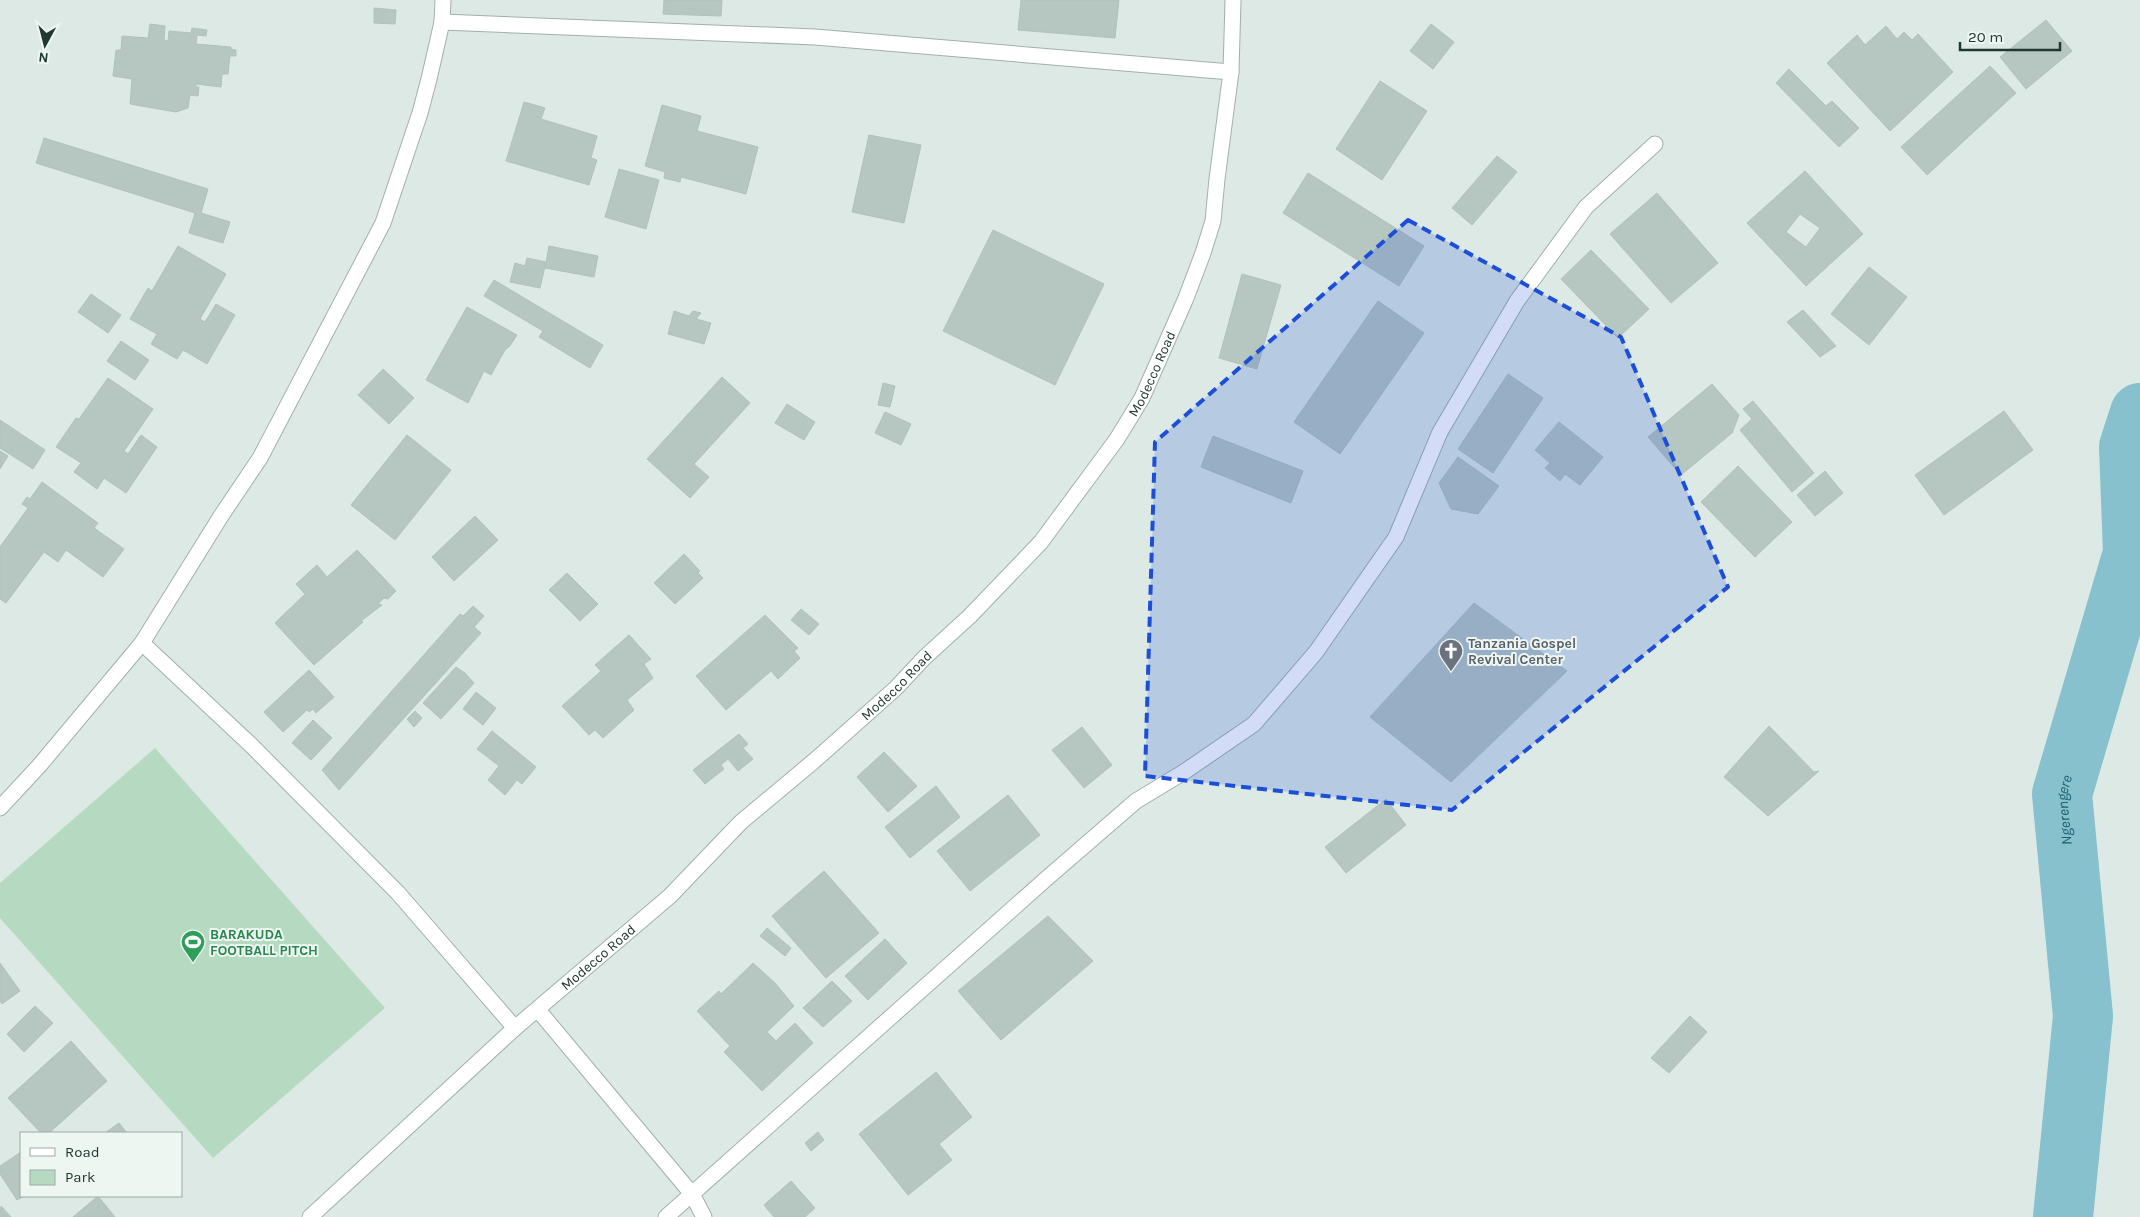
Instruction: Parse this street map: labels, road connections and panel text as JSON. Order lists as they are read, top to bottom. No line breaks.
{"streets":{"street":["Modecco Road"]},"water":["Ngerengere"],"places":{"church":["Tanzania Gospel Revival Center"],"sports":["BARAKUDA FOOTBALL PITCH"]},"legend":["Road","Park"],"scale_bar":"20 m","north":"bottom"}
